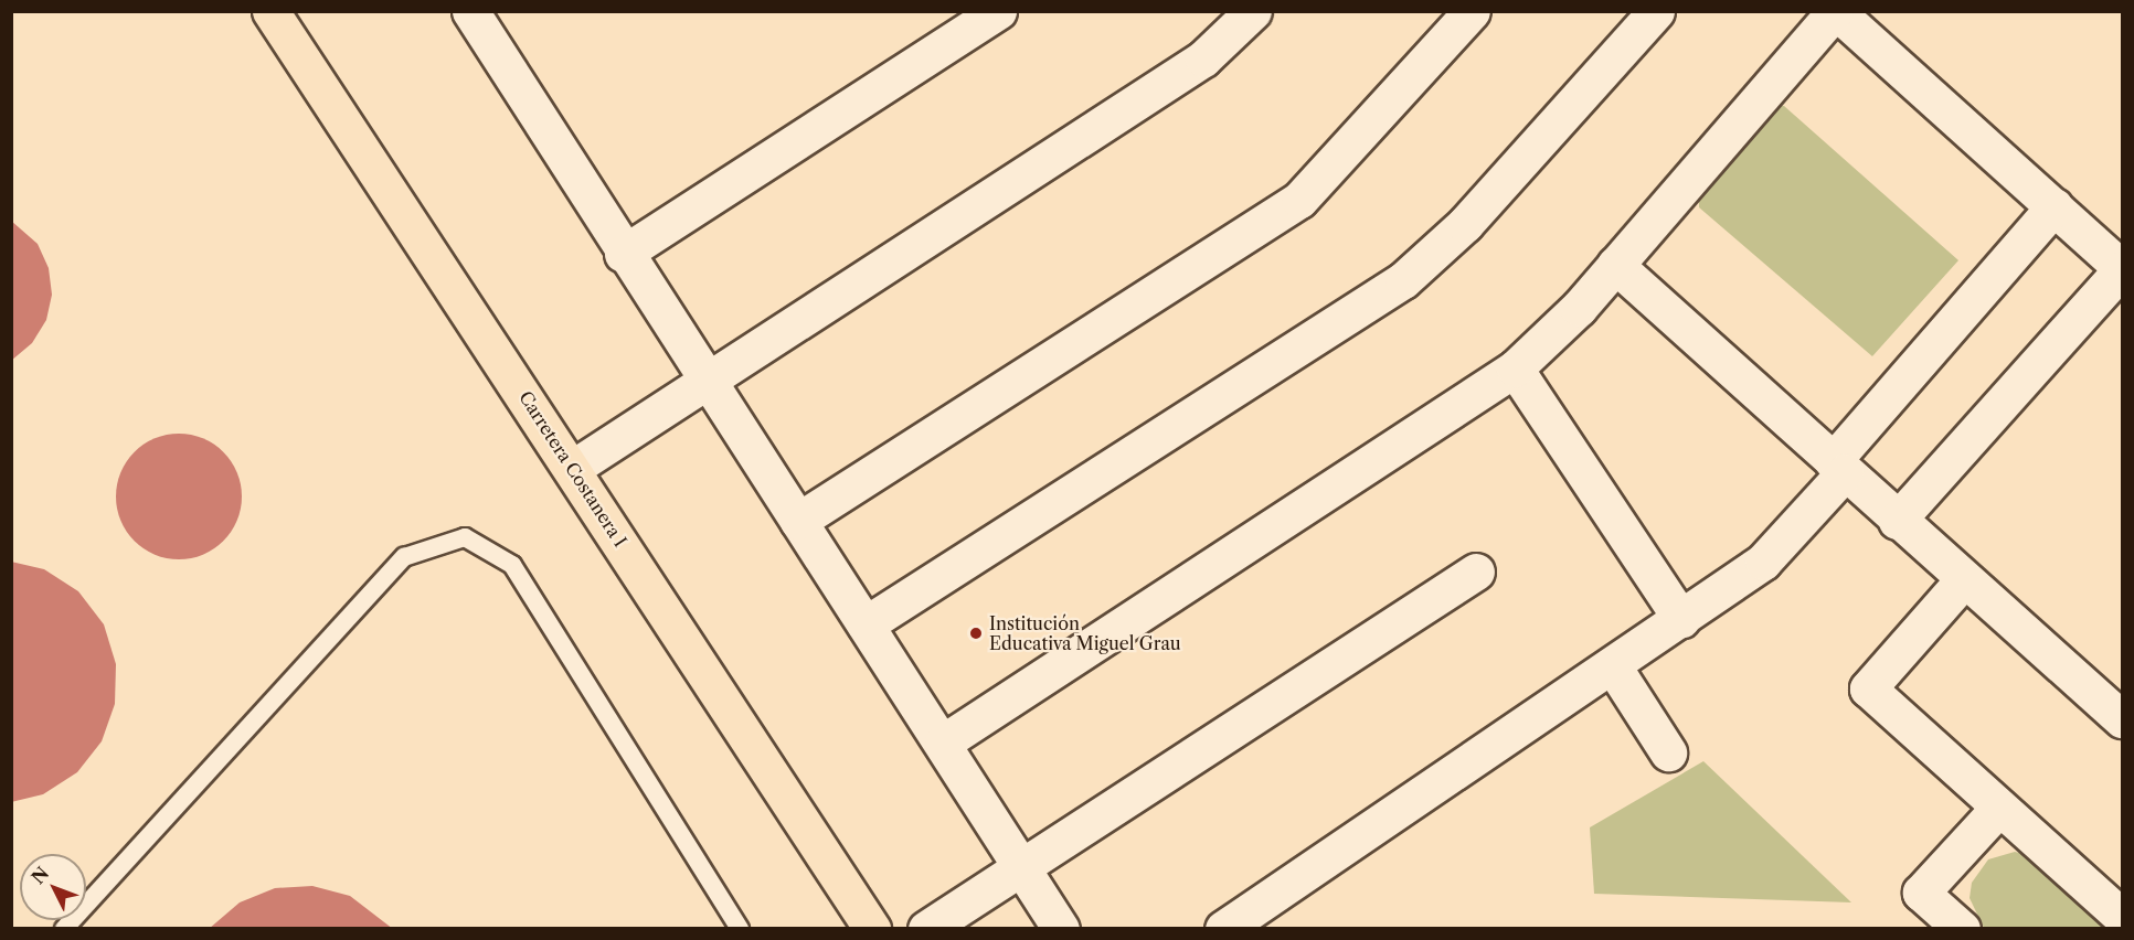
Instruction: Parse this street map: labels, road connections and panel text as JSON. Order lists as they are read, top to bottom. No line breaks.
{"streets":{"main road":["Carretera Costanera I"]},"places":["Institución Educativa Miguel Grau"],"north":"top left"}
